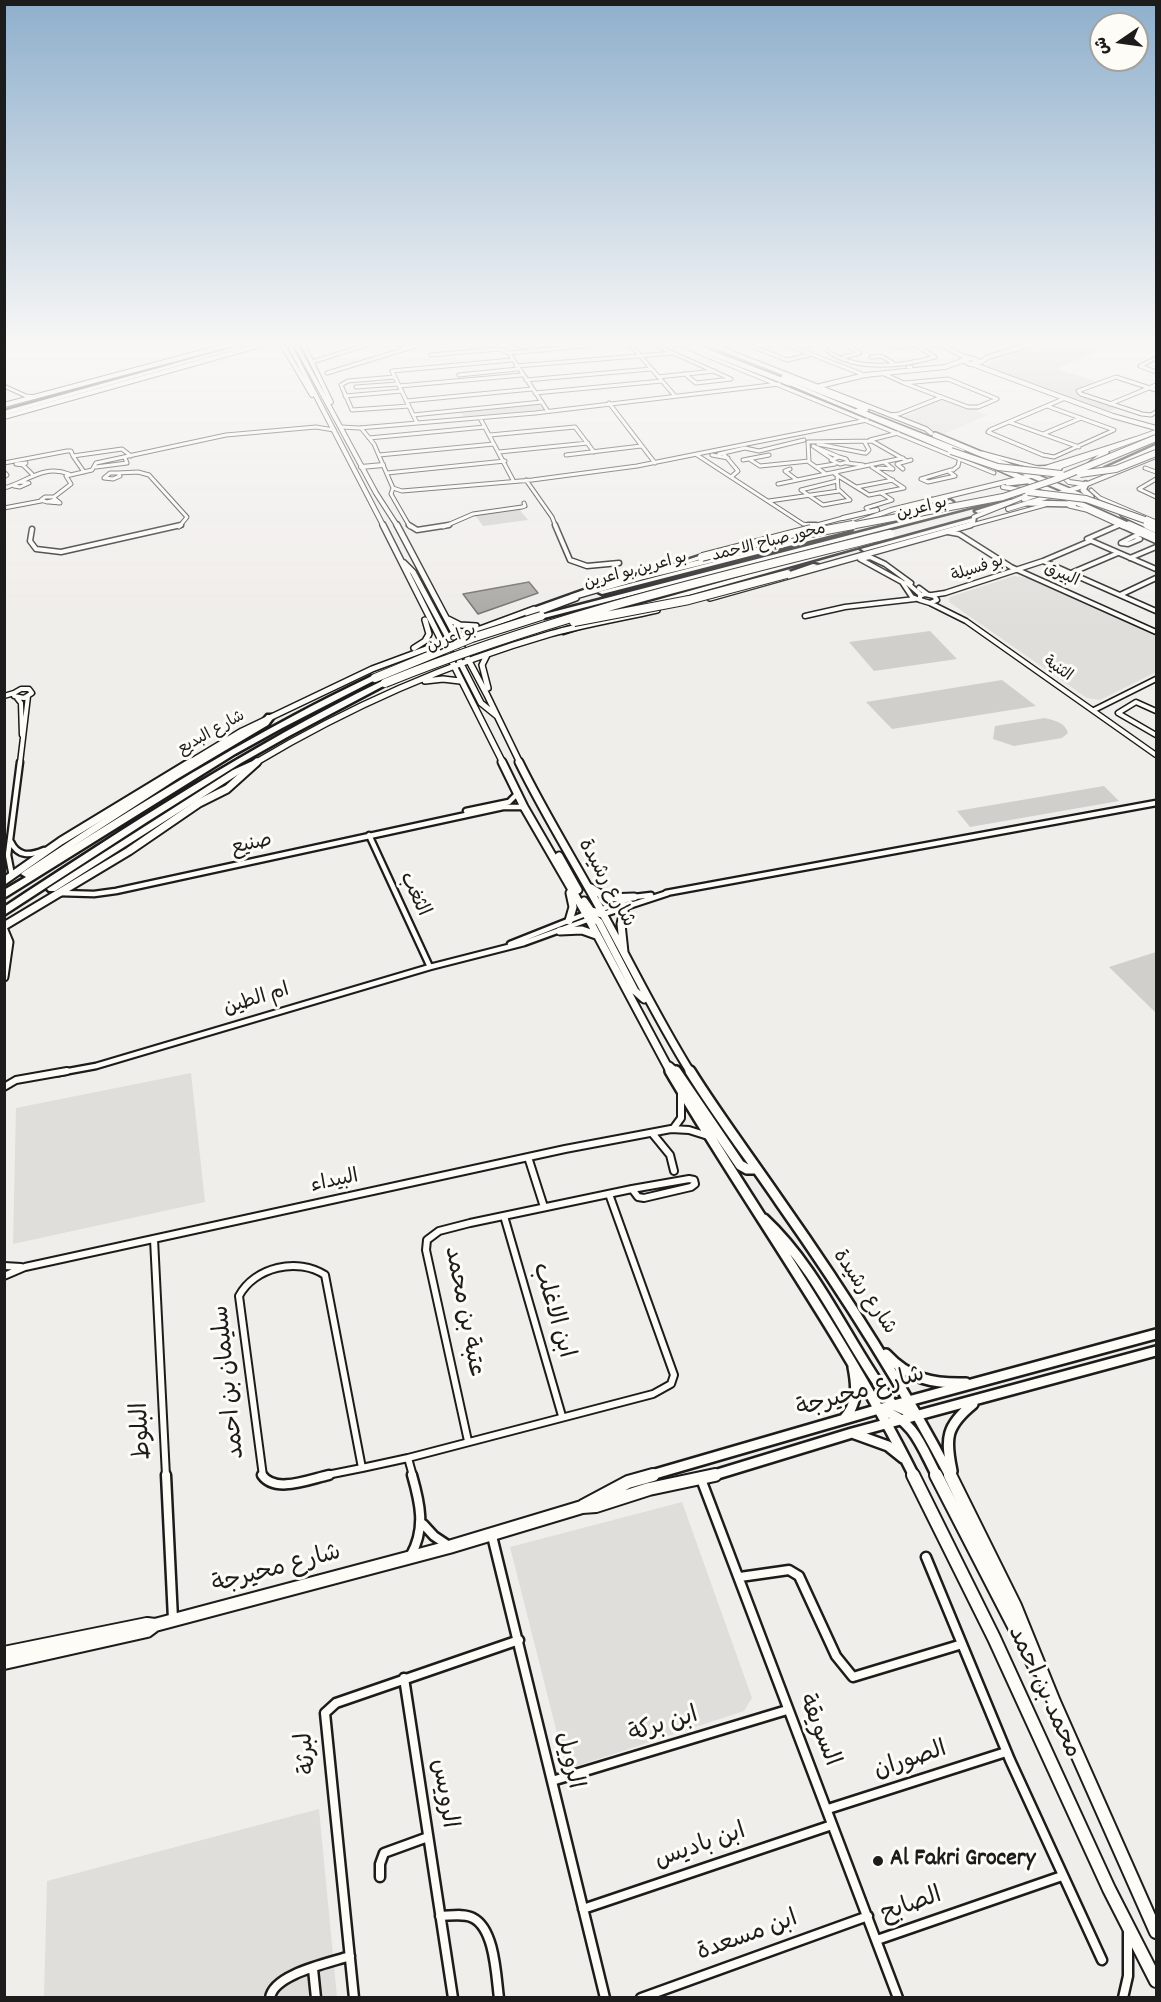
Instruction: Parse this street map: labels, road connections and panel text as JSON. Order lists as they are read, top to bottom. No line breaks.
{"streets":{"highway":["بو اعرين","محور صباح الاحمد","بو اعرين,بو اعرين"],"main road":["شارع البديع","شارع رشيدة","شارع محيرجة","محمد بن احمد"],"street":["بو فسيلة","البيرق","الثنية","صنيع","الثغب","ام الطين","البيداء","ابن الاغلب","عتبة بن محمد","سليمان بن احمد","البلوط","ابن بركة","السويقة","لبرثة","الرويل","الصوران","الرويس","ابن باديس","الصابح","ابن مسعدة"]},"crossings":[["بو اعرين","محور صباح الاحمد"],["بو اعرين","بو فسيلة"],["بو اعرين","بو اعرين,بو اعرين"],["بو اعرين","البيرق"],["بو اعرين","شارع البديع"],["بو اعرين","شارع رشيدة"],["بو فسيلة","البيرق"],["بو فسيلة","الثنية"],["شارع البديع","شارع رشيدة"],["صنيع","شارع رشيدة"],["صنيع","الثغب"],["شارع رشيدة","ام الطين"],["شارع رشيدة","البيداء"],["شارع رشيدة","شارع محيرجة"],["شارع رشيدة","محمد بن احمد"],["الثغب","ام الطين"],["البيداء","البلوط"],["ابن الاغلب","عتبة بن محمد"],["ابن الاغلب","سليمان بن احمد"],["عتبة بن محمد","سليمان بن احمد"],["شارع محيرجة","البلوط"],["شارع محيرجة","محمد بن احمد"],["شارع محيرجة","السويقة"],["شارع محيرجة","الرويل"],["ابن بركة","السويقة"],["ابن بركة","الرويل"],["السويقة","الصوران"],["السويقة","ابن باديس"],["السويقة","الصابح"],["السويقة","ابن مسعدة"],["لبرثة","الرويل"],["لبرثة","الرويس"],["الرويل","ابن باديس"]],"places":["Al Fakri Grocery"],"north":"left"}
